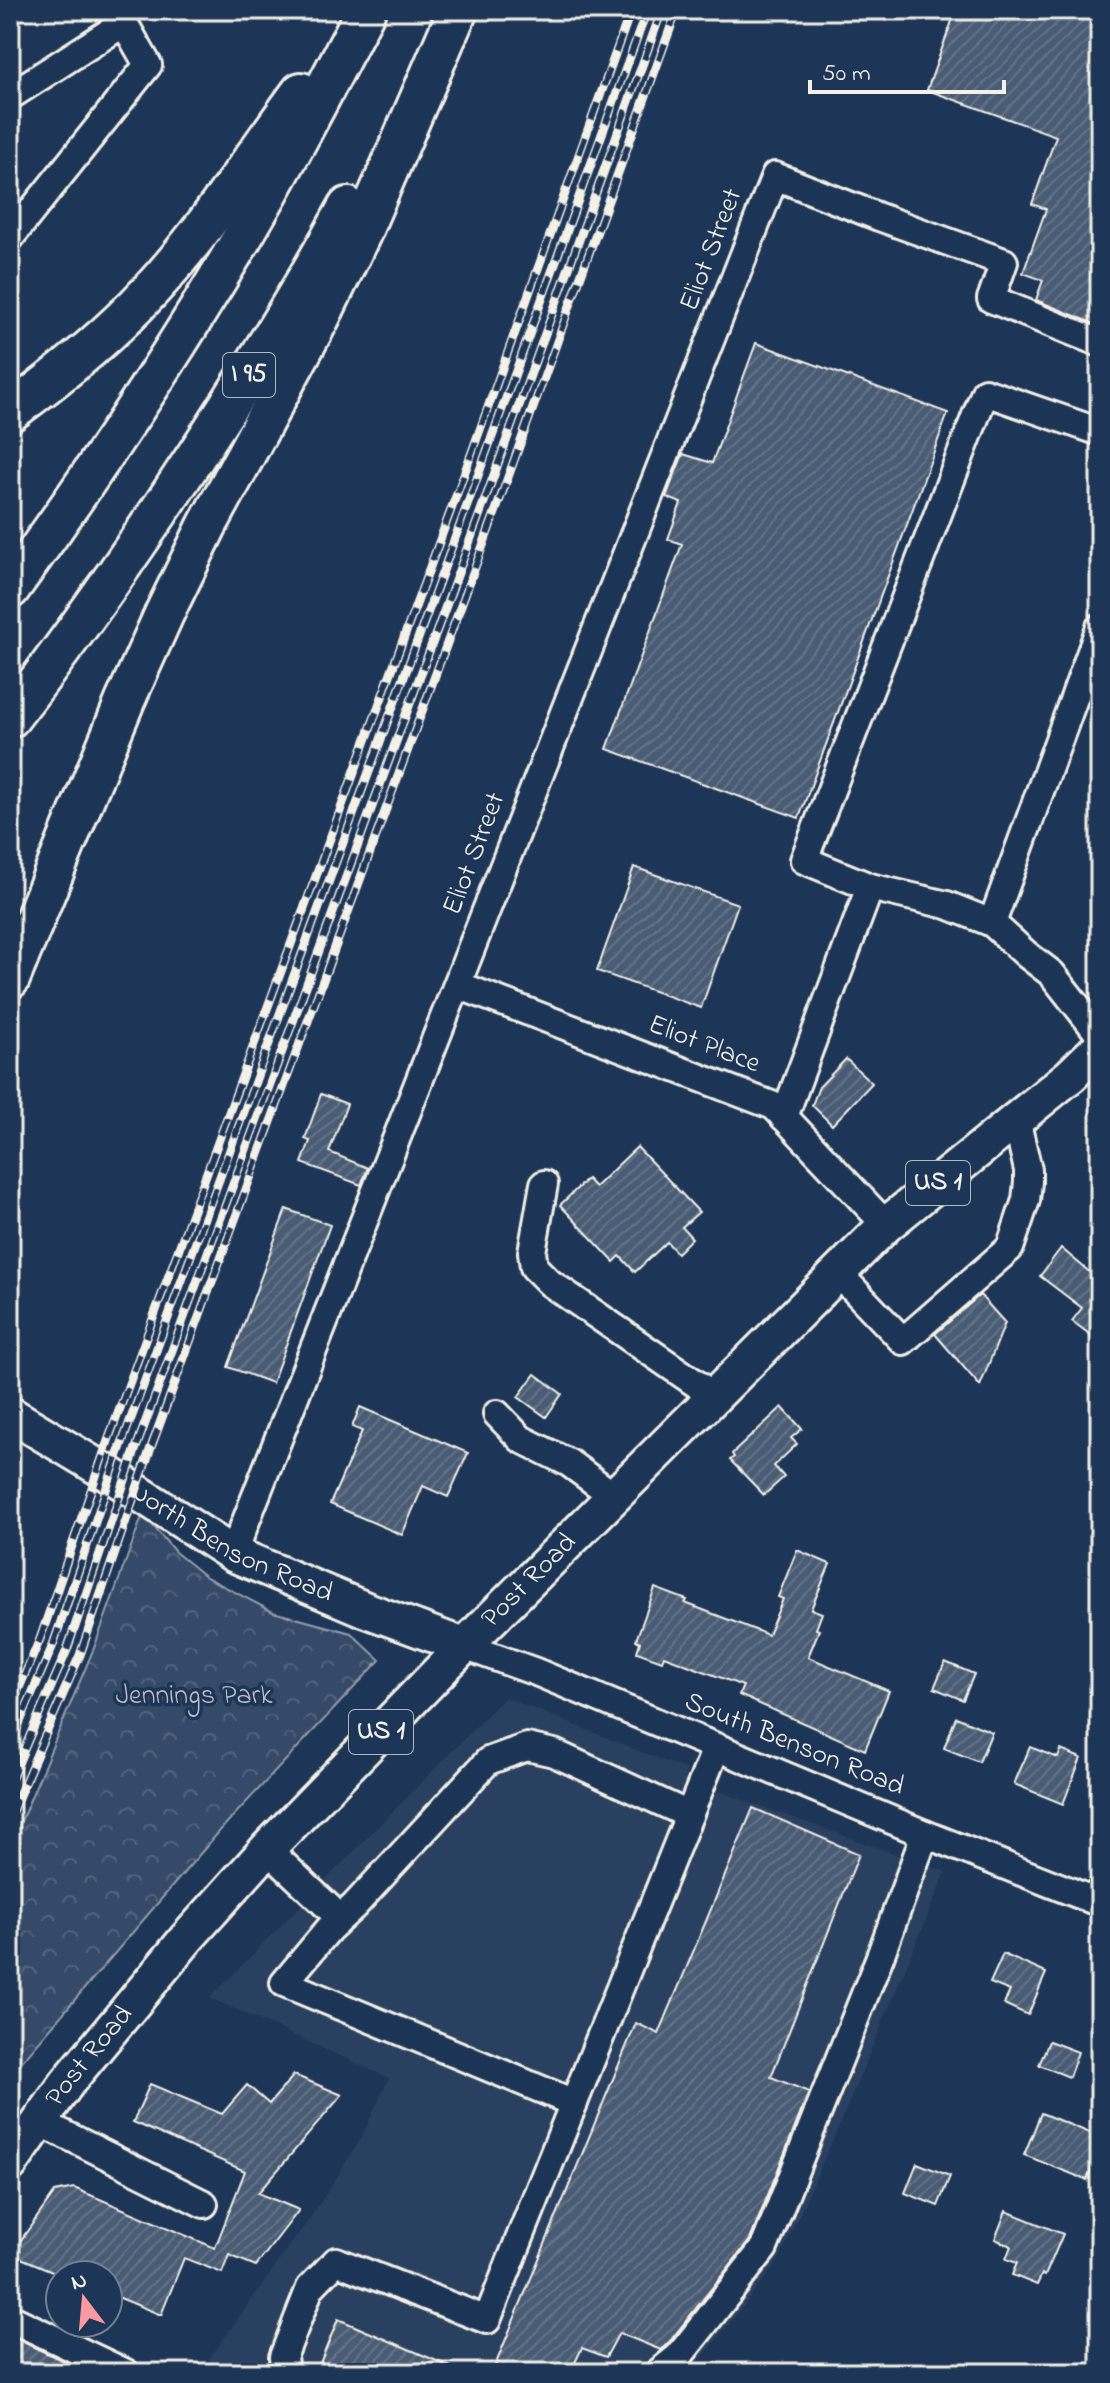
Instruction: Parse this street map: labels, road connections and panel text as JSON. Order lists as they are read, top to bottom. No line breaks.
{"streets":{"highway":["I 95"],"main road":["US 1","North Benson Road","Post Road"],"street":["Eliot Street","Eliot Place","South Benson Road"]},"crossings":[["Eliot Street","Eliot Place"],["Eliot Street","North Benson Road"],["Eliot Place","Post Road"],["North Benson Road","Post Road"],["North Benson Road","South Benson Road"],["Post Road","South Benson Road"]],"parks":["Jennings Park"],"scale_bar":"50 m","north":"top"}
